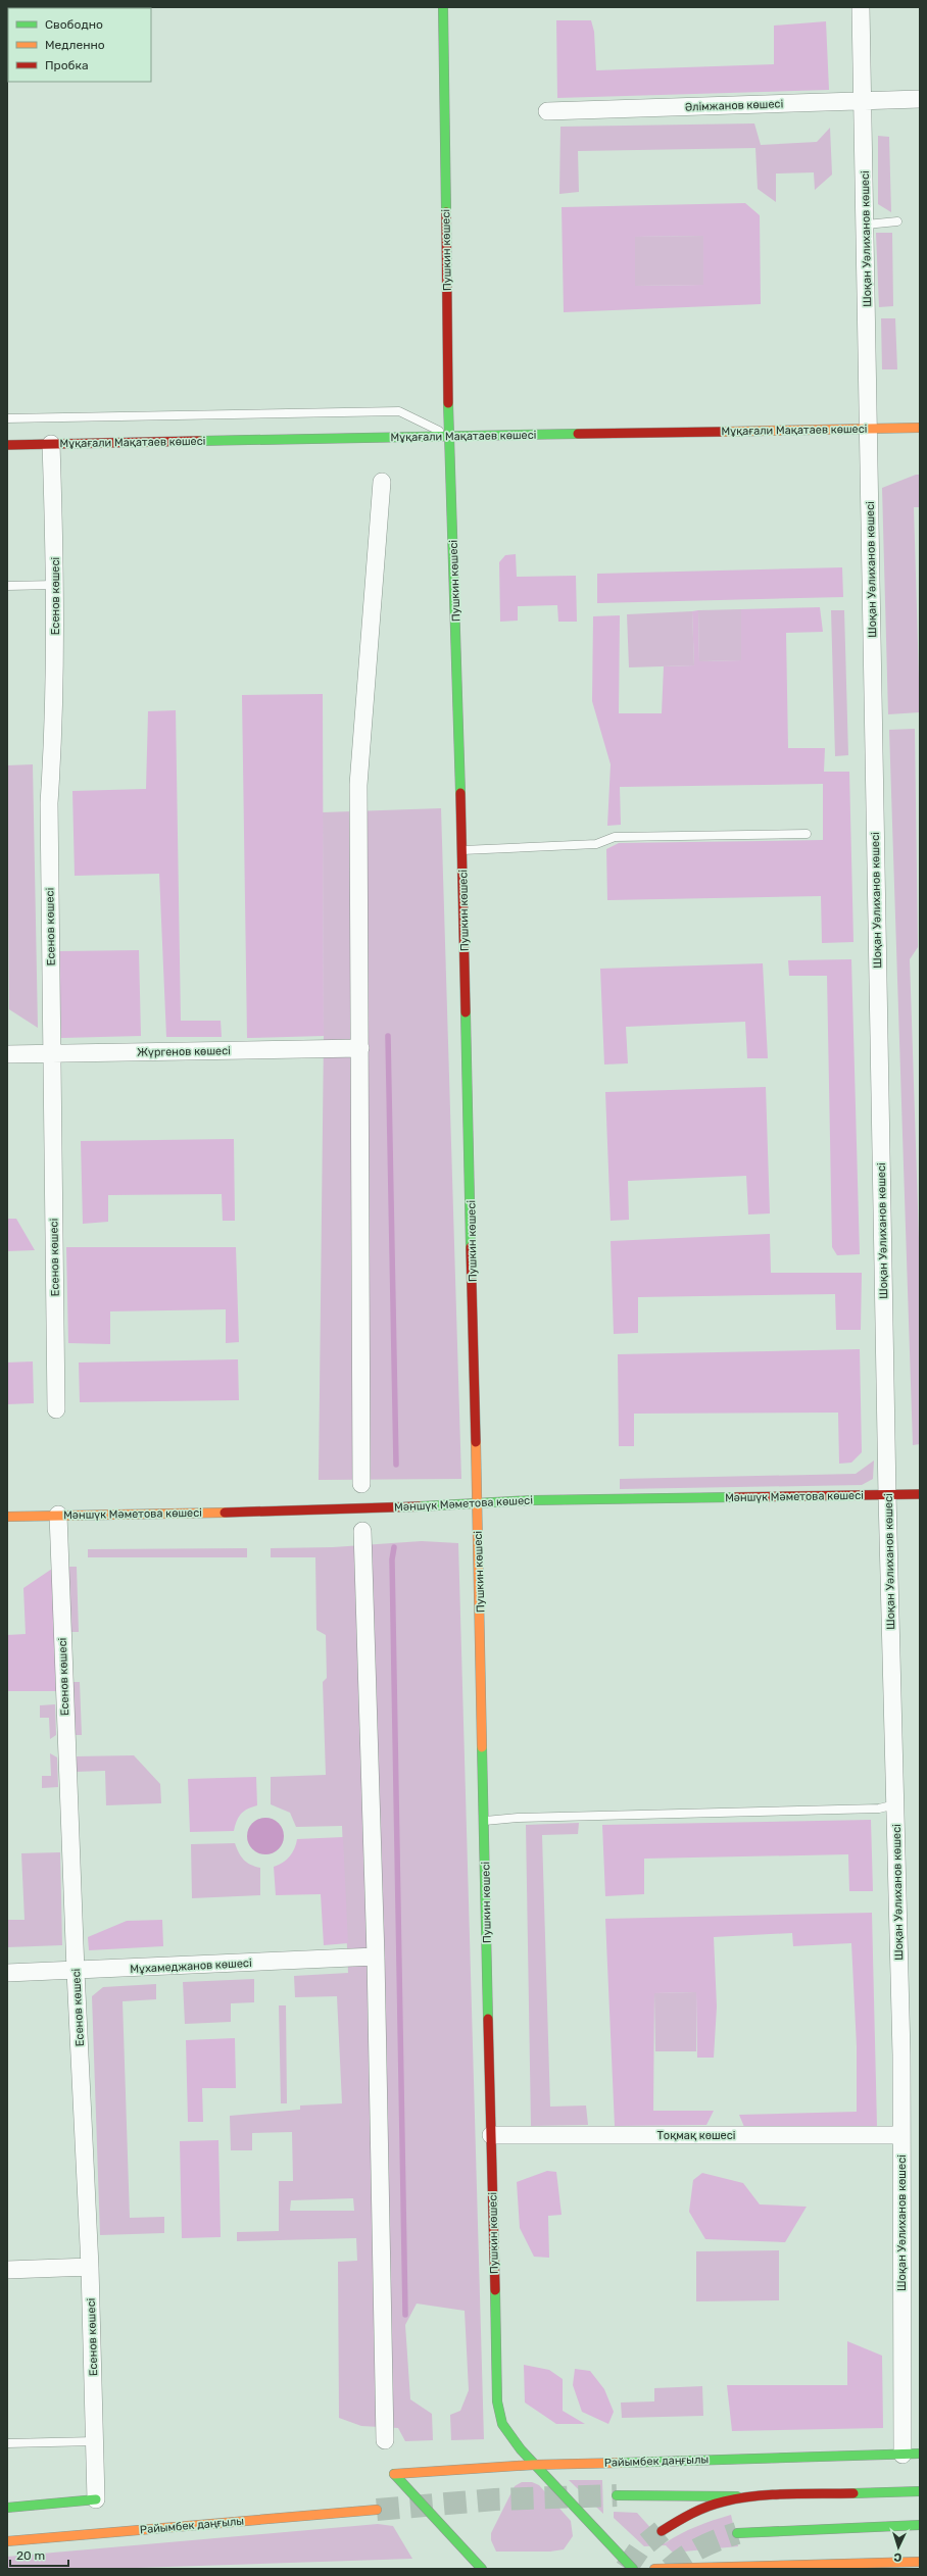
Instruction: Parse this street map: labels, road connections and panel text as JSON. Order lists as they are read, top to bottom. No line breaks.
{"streets":{"street":["Әлімжанов көшесі","Шоқан Уәлиханов көшесі","Пушкин көшесі","Мұқағали Мақатаев көшесі","Есенов көшесі","Жүргенов көшесі","Мәншүк Мәметова көшесі","Мұхамеджанов көшесі","Тоқмақ көшесі","Райымбек даңғылы"]},"crossings":[["Әлімжанов көшесі","Шоқан Уәлиханов көшесі"],["Шоқан Уәлиханов көшесі","Мұқағали Мақатаев көшесі"],["Шоқан Уәлиханов көшесі","Мәншүк Мәметова көшесі"],["Шоқан Уәлиханов көшесі","Тоқмақ көшесі"],["Шоқан Уәлиханов көшесі","Райымбек даңғылы"],["Пушкин көшесі","Мұқағали Мақатаев көшесі"],["Пушкин көшесі","Мәншүк Мәметова көшесі"],["Пушкин көшесі","Тоқмақ көшесі"],["Пушкин көшесі","Райымбек даңғылы"],["Мұқағали Мақатаев көшесі","Есенов көшесі"],["Есенов көшесі","Жүргенов көшесі"],["Есенов көшесі","Мәншүк Мәметова көшесі"],["Есенов көшесі","Мұхамеджанов көшесі"]],"legend":["Свободно","Медленно","Пробка"],"scale_bar":"20 m","north":"bottom"}
